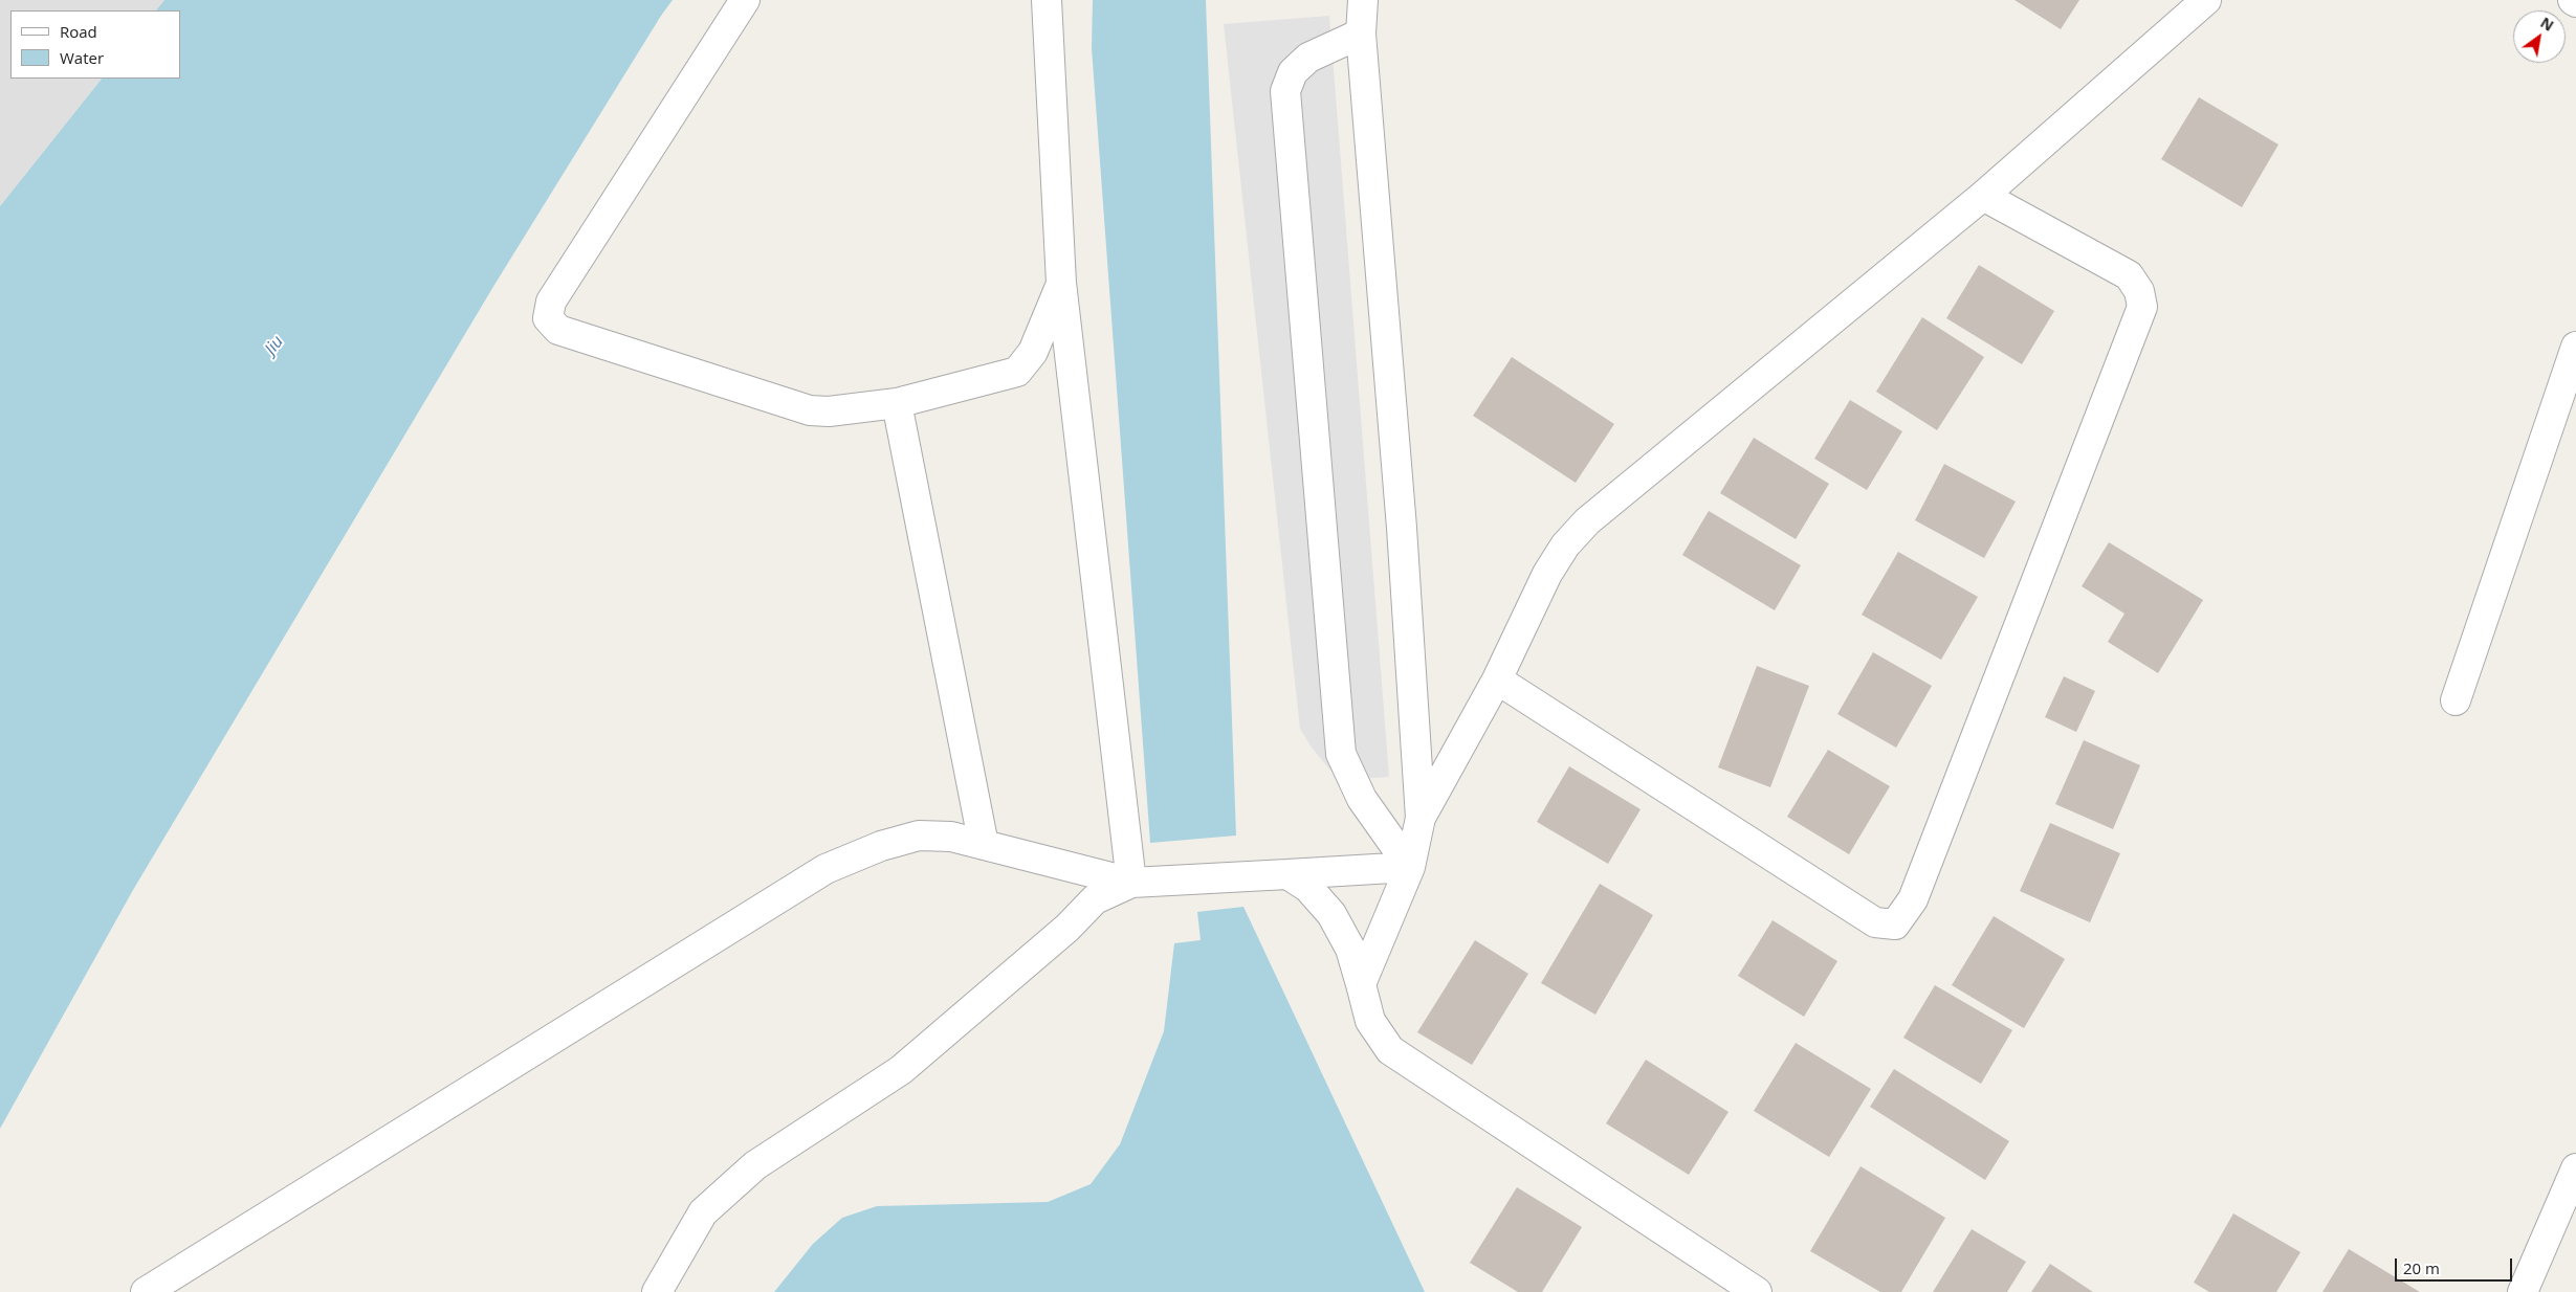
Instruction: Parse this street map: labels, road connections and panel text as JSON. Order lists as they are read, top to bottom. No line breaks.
{"water":["Jiu"],"legend":["Road","Water"],"scale_bar":"20 m","north":"top right"}
